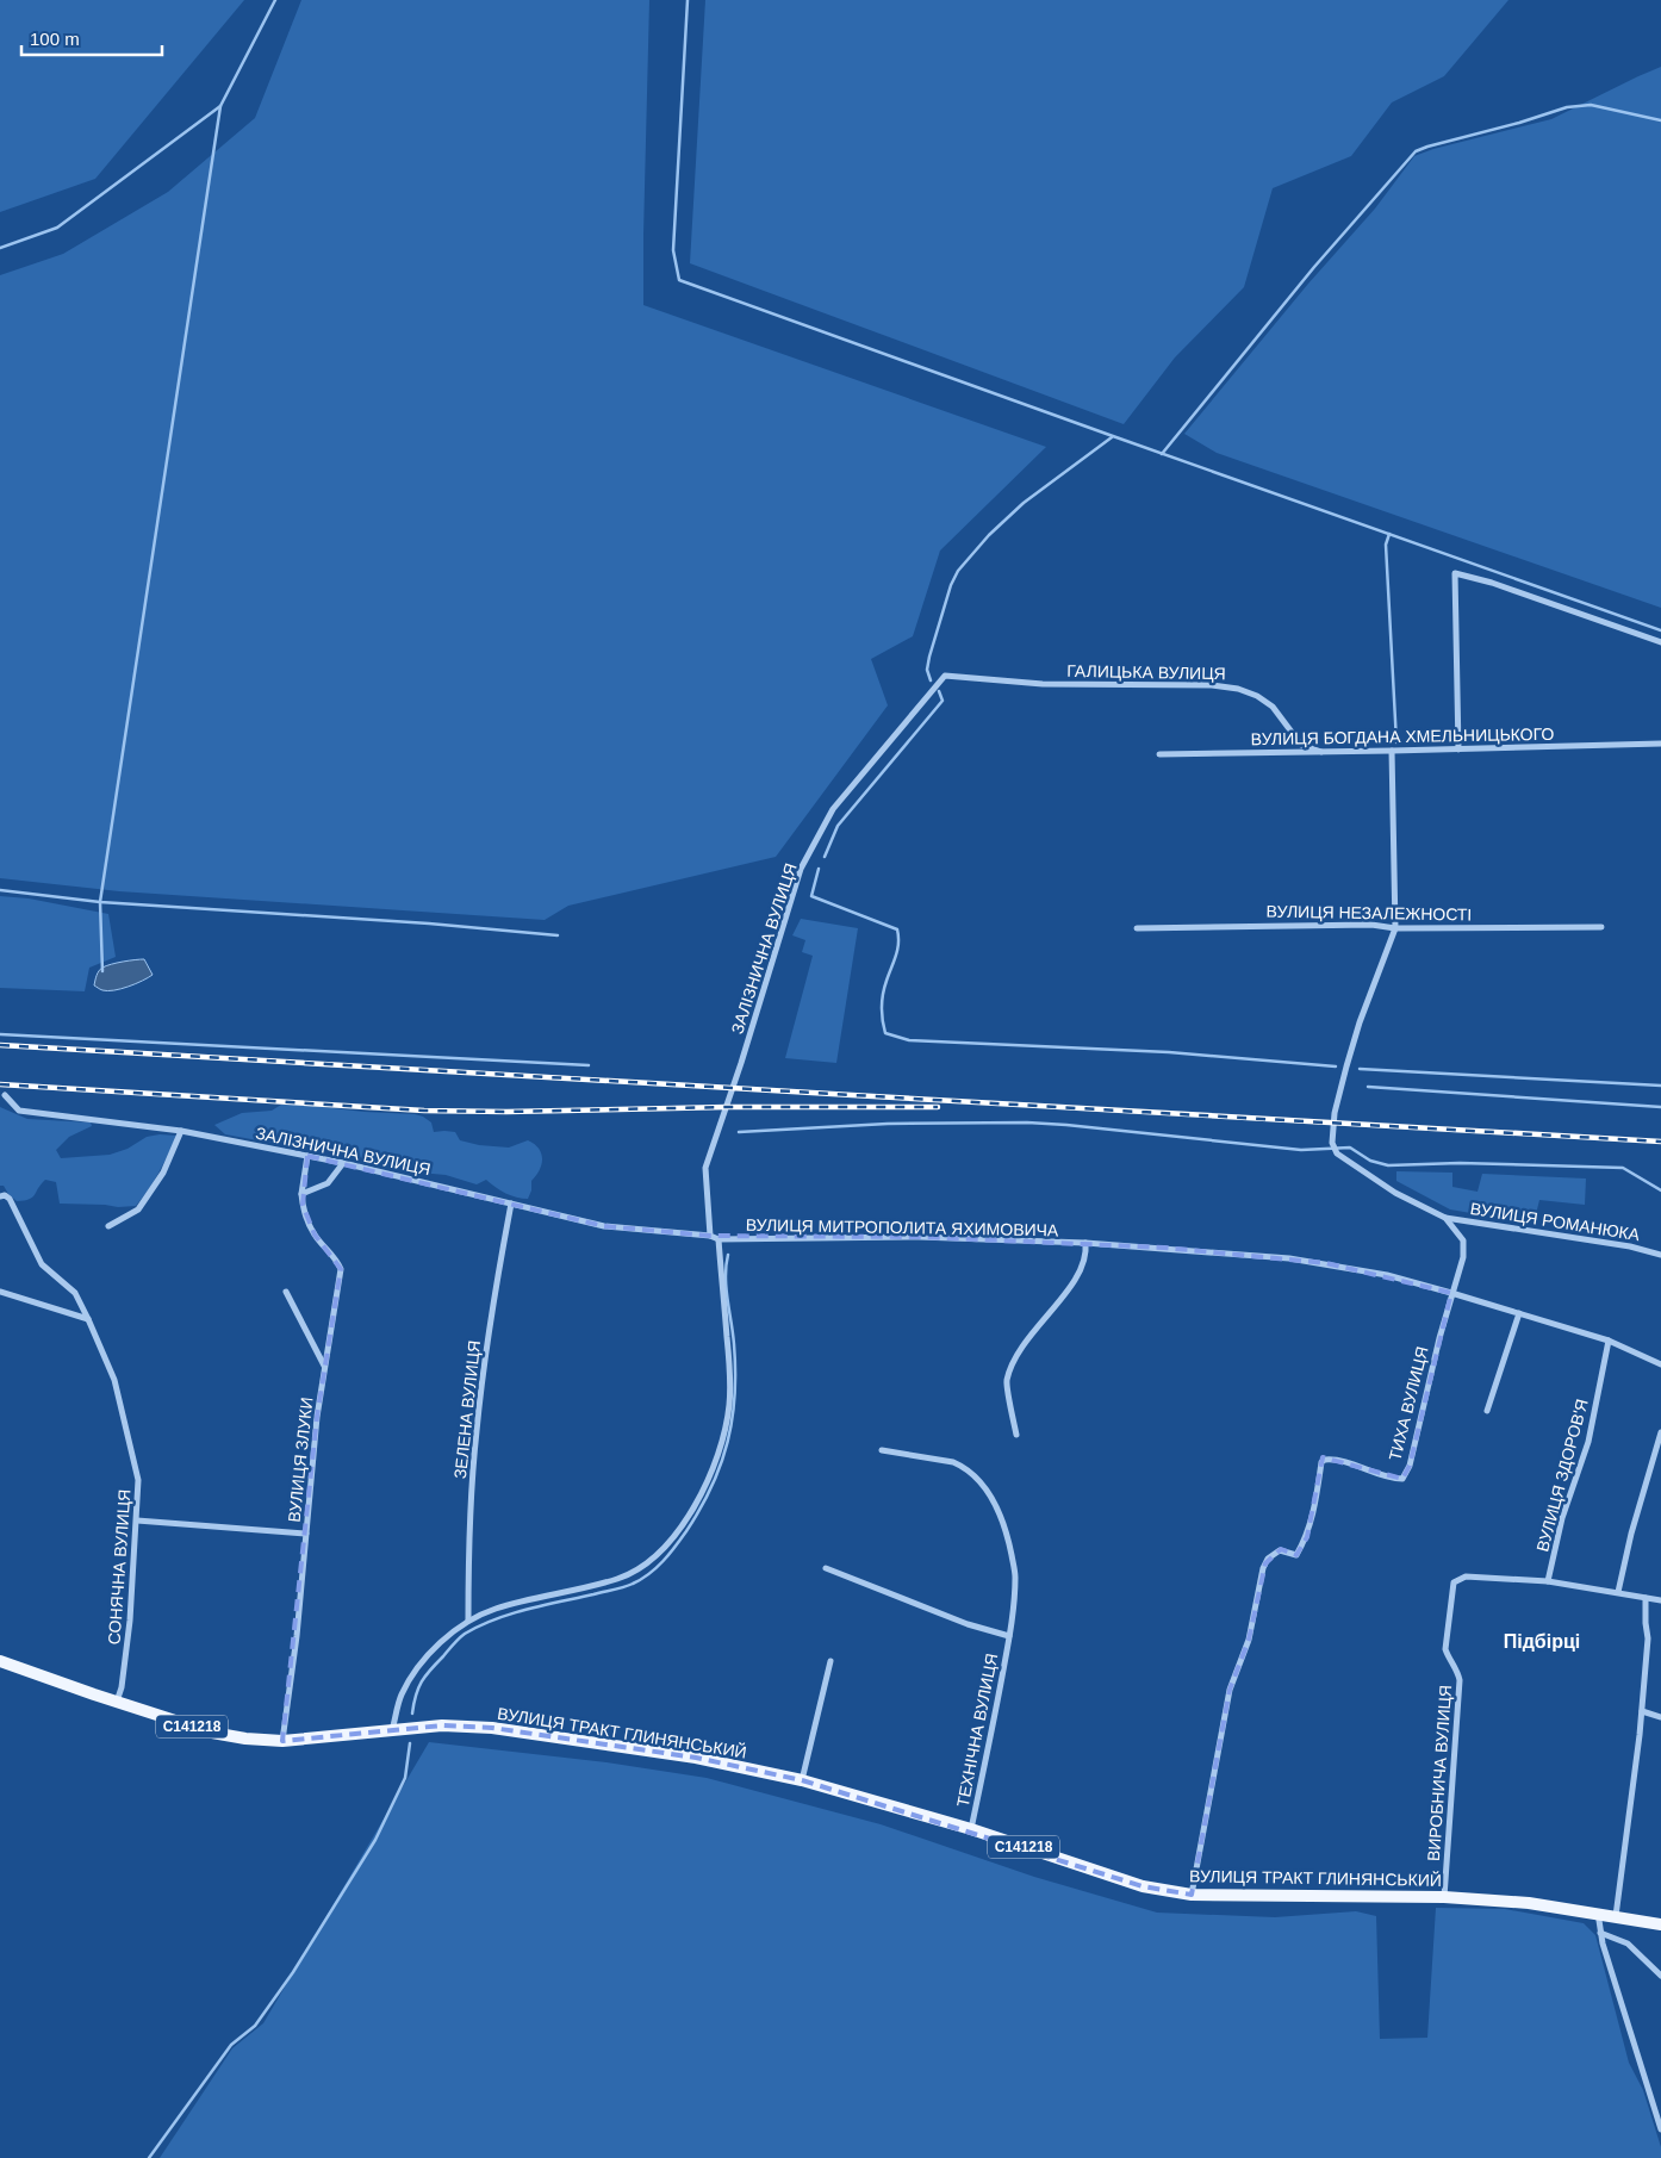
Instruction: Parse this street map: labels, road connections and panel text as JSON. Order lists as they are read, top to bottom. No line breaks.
{"streets":{"main road":["С141218","ВУЛИЦЯ ТРАКТ ГЛИНЯНСЬКИЙ"],"street":["ГАЛИЦЬКА ВУЛИЦЯ","ВУЛИЦЯ БОГДАНА ХМЕЛЬНИЦЬКОГО","ВУЛИЦЯ НЕЗАЛЕЖНОСТІ","ЗАЛІЗНИЧНА ВУЛИЦЯ","ВУЛИЦЯ РОМАНЮКА","ВУЛИЦЯ МИТРОПОЛИТА ЯХИМОВИЧА","ТИХА ВУЛИЦЯ","ЗЕЛЕНА ВУЛИЦЯ","ВУЛИЦЯ ЗЛУКИ","ВУЛИЦЯ ЗДОРОВ'Я","СОНЯЧНА ВУЛИЦЯ","ТЕХНІЧНА ВУЛИЦЯ","ВИРОБНИЧА ВУЛИЦЯ"]},"crossings":[["ГАЛИЦЬКА ВУЛИЦЯ","ВУЛИЦЯ БОГДАНА ХМЕЛЬНИЦЬКОГО"],["ГАЛИЦЬКА ВУЛИЦЯ","ЗАЛІЗНИЧНА ВУЛИЦЯ"],["ВУЛИЦЯ НЕЗАЛЕЖНОСТІ","ВУЛИЦЯ РОМАНЮКА"],["ЗАЛІЗНИЧНА ВУЛИЦЯ","ВУЛИЦЯ МИТРОПОЛИТА ЯХИМОВИЧА"],["ЗАЛІЗНИЧНА ВУЛИЦЯ","ЗЕЛЕНА ВУЛИЦЯ"],["ЗАЛІЗНИЧНА ВУЛИЦЯ","ВУЛИЦЯ ЗЛУКИ"],["ВУЛИЦЯ РОМАНЮКА","ВУЛИЦЯ МИТРОПОЛИТА ЯХИМОВИЧА"],["ВУЛИЦЯ РОМАНЮКА","ТИХА ВУЛИЦЯ"],["ВУЛИЦЯ МИТРОПОЛИТА ЯХИМОВИЧА","ТИХА ВУЛИЦЯ"],["ВУЛИЦЯ МИТРОПОЛИТА ЯХИМОВИЧА","ВУЛИЦЯ ЗДОРОВ'Я"],["ТИХА ВУЛИЦЯ","ВУЛИЦЯ ТРАКТ ГЛИНЯНСЬКИЙ"],["ВУЛИЦЯ ЗЛУКИ","ВУЛИЦЯ ТРАКТ ГЛИНЯНСЬКИЙ"],["ВУЛИЦЯ ЗДОРОВ'Я","ВИРОБНИЧА ВУЛИЦЯ"],["СОНЯЧНА ВУЛИЦЯ","ВУЛИЦЯ ТРАКТ ГЛИНЯНСЬКИЙ"],["ТЕХНІЧНА ВУЛИЦЯ","ВУЛИЦЯ ТРАКТ ГЛИНЯНСЬКИЙ"],["ВУЛИЦЯ ТРАКТ ГЛИНЯНСЬКИЙ","ВИРОБНИЧА ВУЛИЦЯ"]],"districts":["Підбірці"],"scale_bar":"100 m"}
